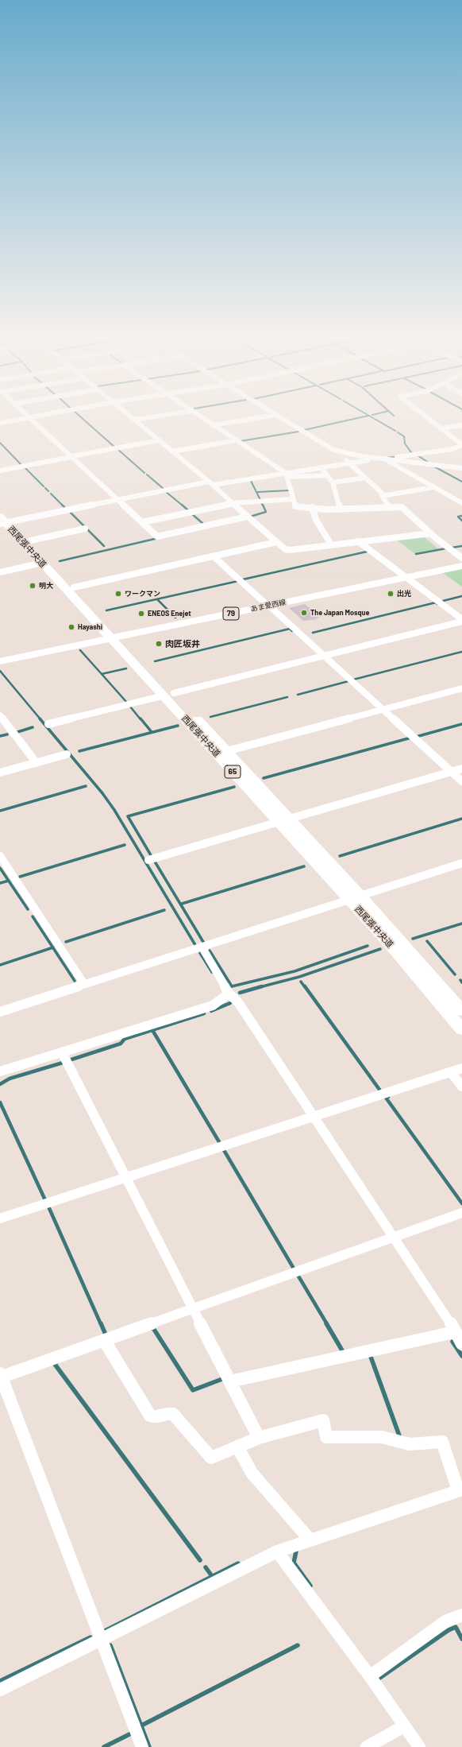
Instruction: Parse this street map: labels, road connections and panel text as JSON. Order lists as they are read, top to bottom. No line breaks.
{"streets":{"main road":["西尾張中央道","あま愛西線","79","65"]},"crossings":[["西尾張中央道","あま愛西線"]],"places":["明大","ワークマン","出光","The Japan Mosque","ENEOS Enejet","Hayashi","肉匠坂井"]}
